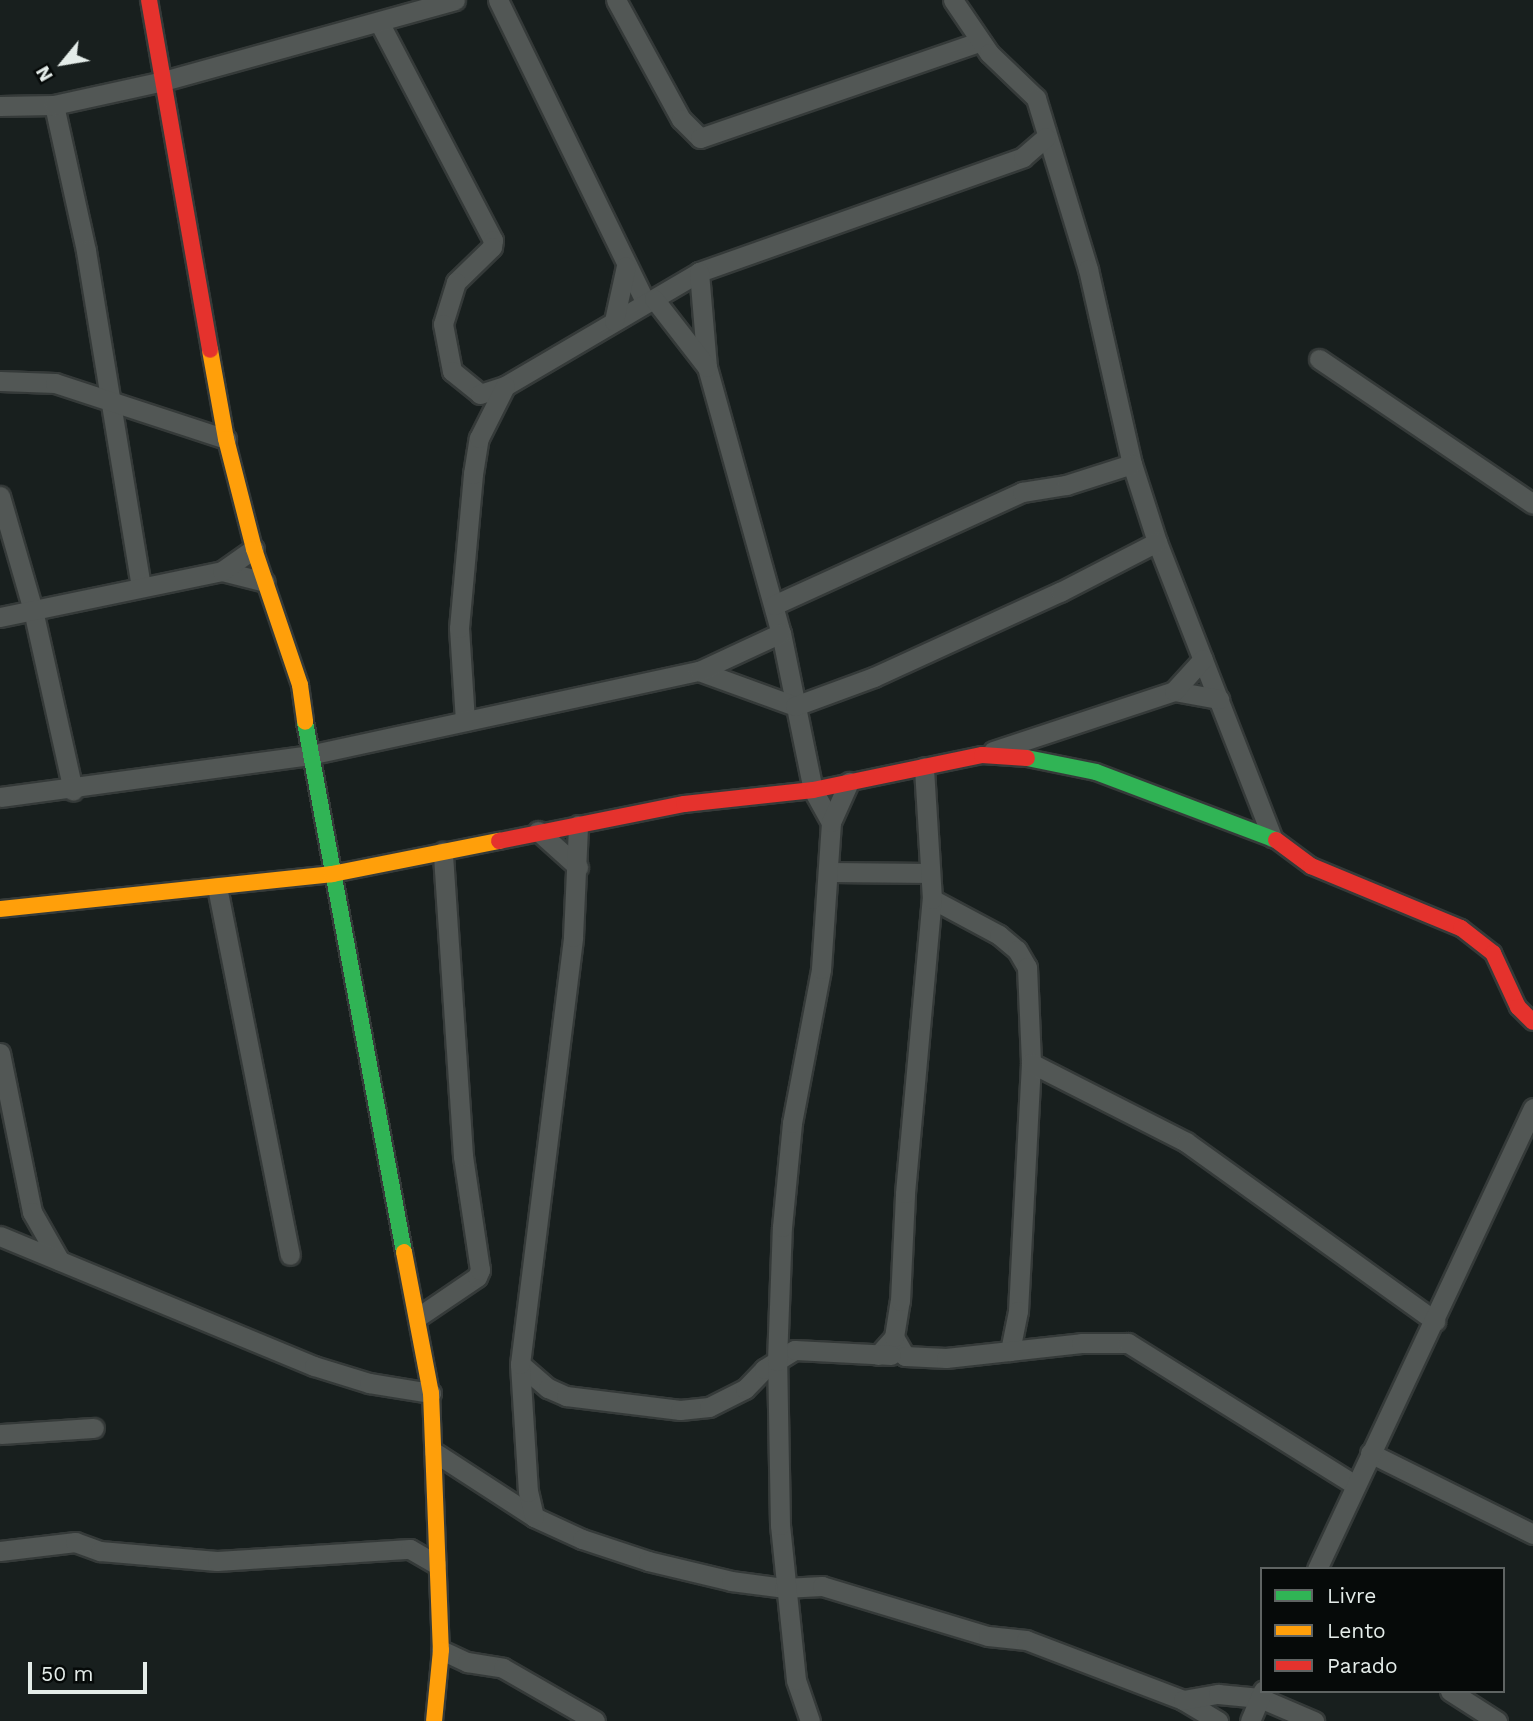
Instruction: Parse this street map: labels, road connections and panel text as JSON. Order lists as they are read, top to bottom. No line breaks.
{"legend":["Livre","Lento","Parado"],"scale_bar":"50 m","north":"bottom left"}
